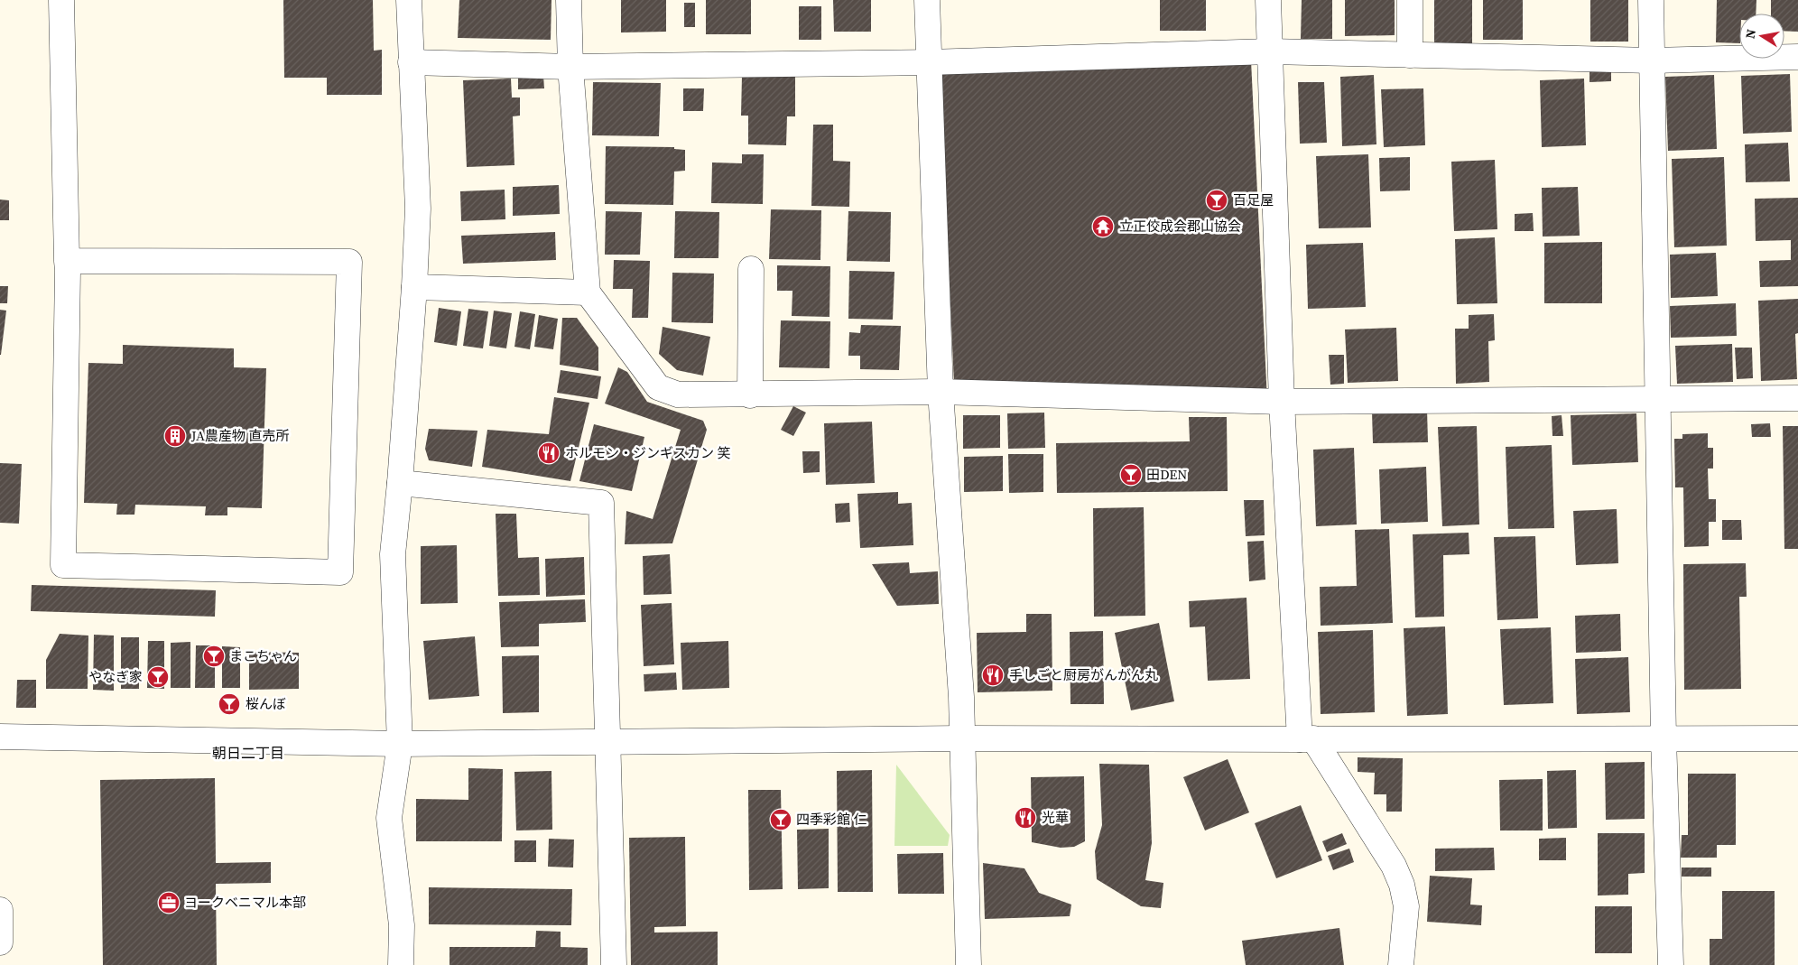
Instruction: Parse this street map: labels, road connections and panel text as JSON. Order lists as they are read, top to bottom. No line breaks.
{"districts":["朝日二丁目"],"places":{"bar":["百足屋","田DEN","まこちゃん","やなぎ家","桜んぼ","四季彩館 仁"],"temple":["立正佼成会郡山協会"],"building":["JA農産物 直売所"],"restaurant":["ホルモン・ジンギスカン 笑","手しごと厨房がんがん丸","光華"],"office":["ヨークベニマル本部"]},"north":"left"}
